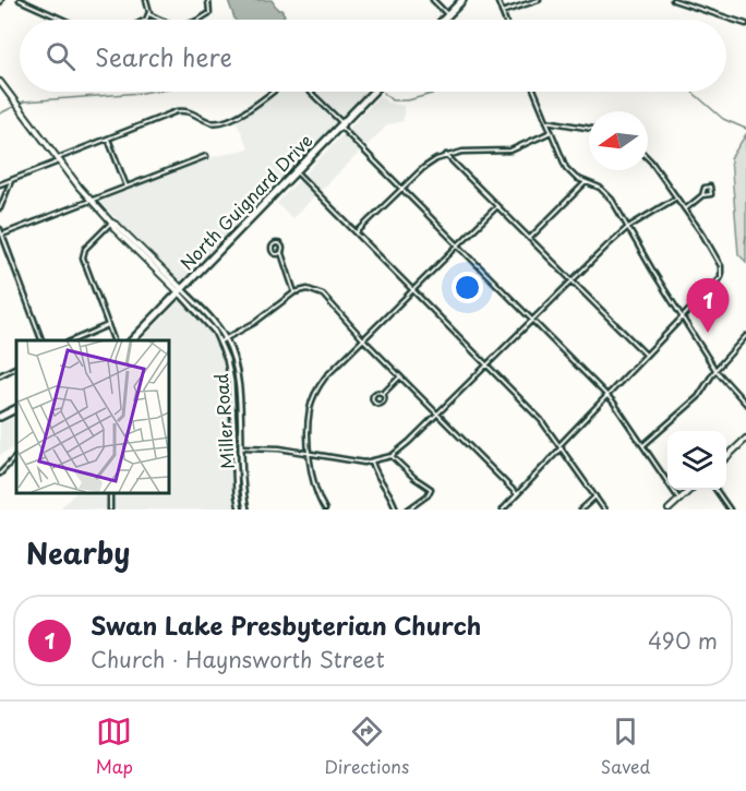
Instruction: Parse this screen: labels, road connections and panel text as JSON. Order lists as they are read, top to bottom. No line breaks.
{"streets":{"highway":["North Guignard Drive"],"main road":["Miller Road"]},"crossings":[["North Guignard Drive","Miller Road"]],"north":"left","page":{"search":"Search here","pins":"1","heading":"Nearby","list":[{"mark":"1","name":"Swan Lake Presbyterian Church","note":"Church · Haynsworth Street","value":"490 m"}],"nav":["Map","Directions","Saved"]}}
